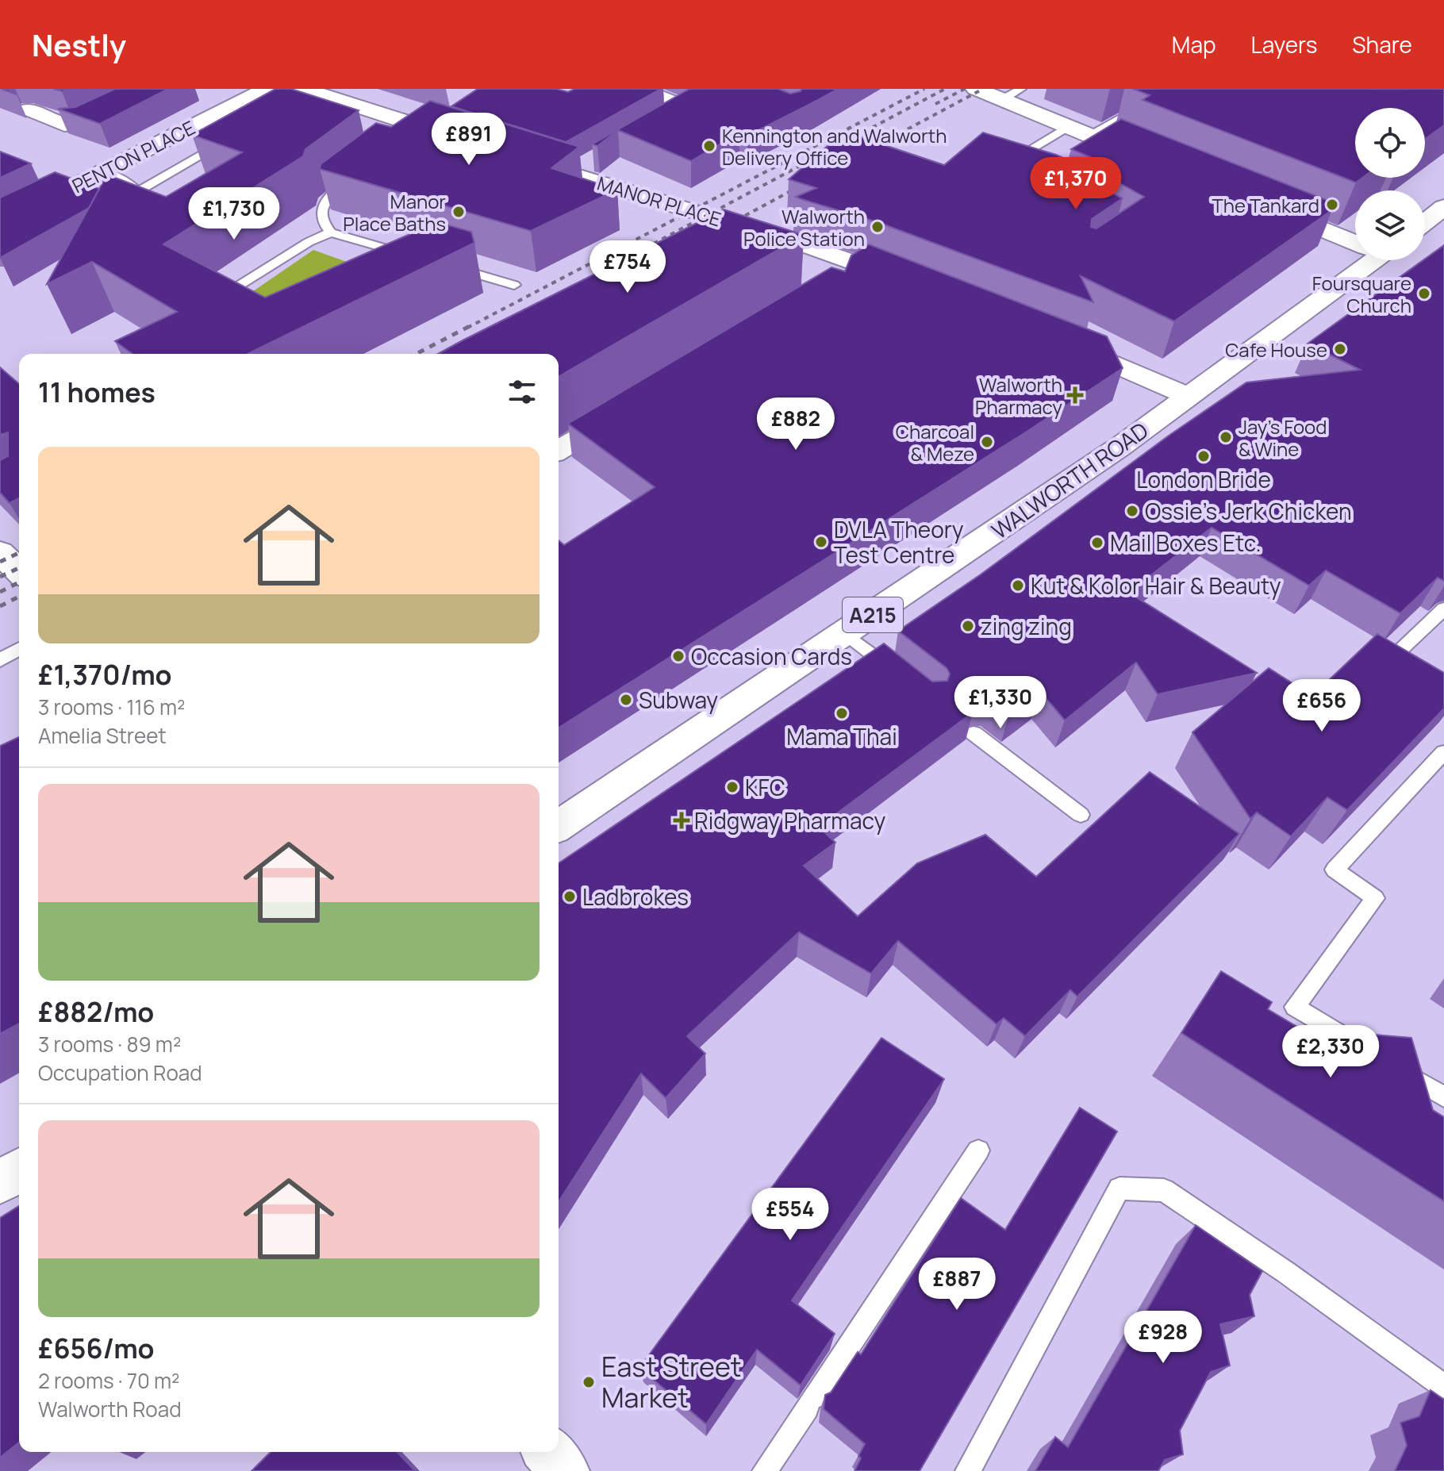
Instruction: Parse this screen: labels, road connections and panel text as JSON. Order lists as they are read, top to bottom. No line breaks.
{"streets":{"street":["PENTON PLACE","MANOR PLACE","WALWORTH ROAD","A215"]},"places":{"other":["Kennington and Walworth Delivery Office","The Tankard","Manor Place Baths","Walworth Police Station","Foursquare Church","Cafe House","Jay's Food & Wine","Charcoal & Meze","London Bride","Ossie's Jerk Chicken","DVLA Theory Test Centre","Mail Boxes Etc.","Kut & Kolor Hair & Beauty","zing zing","Occasion Cards","Subway","Mama Thai","KFC","Ladbrokes","East Street Market"],"health":["Walworth Pharmacy","Ridgway Pharmacy"]},"page":{"header":"Nestly","nav":["Map","Layers","Share"],"price":["£891","£1,370","£1,730","£754","£882","£1,330","£656","£2,330","£554","£887","£928"],"heading":"11 homes","list":[{"name":"£1,370/mo","note":"3 rooms · 116 m² · Amelia Street"},{"name":"£882/mo","note":"3 rooms · 89 m² · Occupation Road"},{"name":"£656/mo","note":"2 rooms · 70 m² · Walworth Road"}]}}
